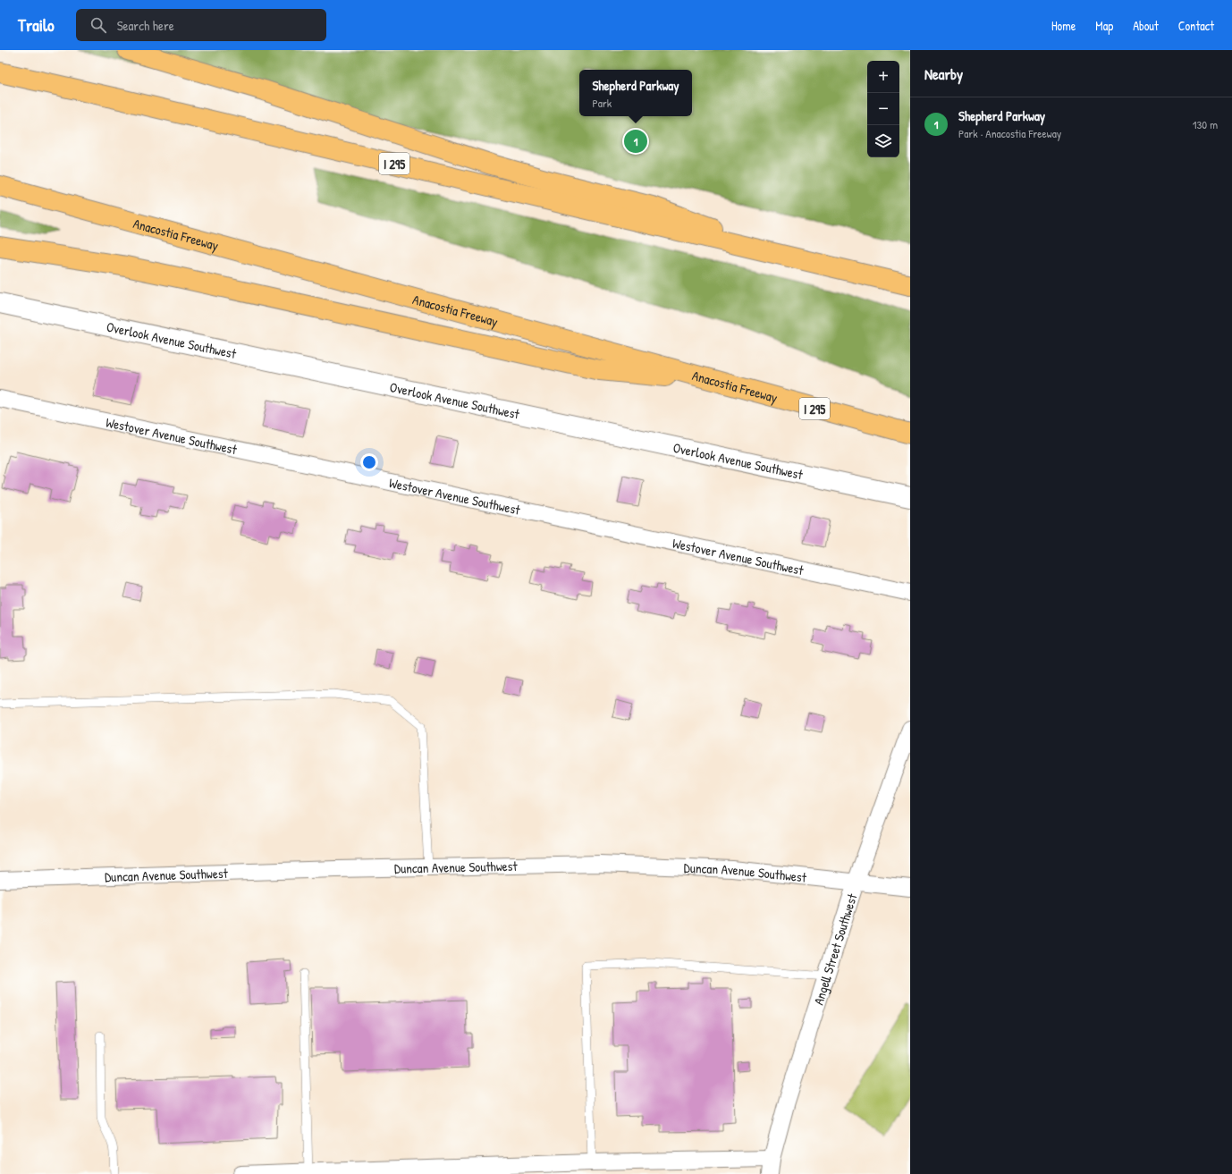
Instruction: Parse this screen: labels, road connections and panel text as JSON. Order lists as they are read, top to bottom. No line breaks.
{"streets":{"highway":["I 295","Anacostia Freeway"],"street":["Overlook Avenue Southwest","Westover Avenue Southwest","Duncan Avenue Southwest","Angell Street Southwest"]},"crossings":[["Duncan Avenue Southwest","Angell Street Southwest"]],"page":{"header":"Trailo","search":"Search here","nav":["Home","Map","About","Contact"],"heading":"Nearby","map_buttons":["+","−"],"popup":["Shepherd Parkway","Park"],"list":[{"mark":"1","name":"Shepherd Parkway","note":"Park · Anacostia Freeway","value":"130 m"}],"pins":"1"}}
